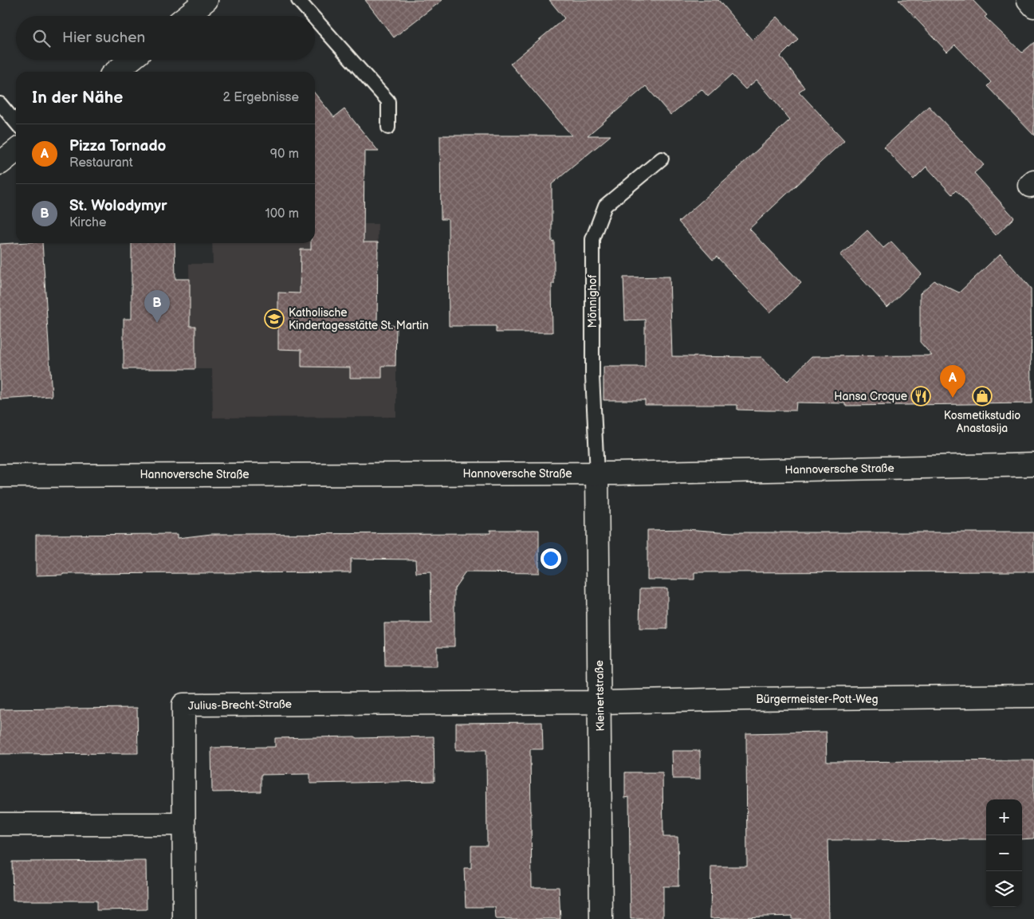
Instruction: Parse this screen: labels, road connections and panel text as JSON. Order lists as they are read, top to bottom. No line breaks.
{"streets":{"street":["Hannoversche Straße","Kleinertstraße","Bürgermeister-Pott-Weg","Julius-Brecht-Straße"],"lane":["Mönnighof"]},"crossings":[["Mönnighof","Hannoversche Straße"],["Mönnighof","Kleinertstraße"],["Hannoversche Straße","Kleinertstraße"],["Kleinertstraße","Bürgermeister-Pott-Weg"],["Kleinertstraße","Julius-Brecht-Straße"],["Bürgermeister-Pott-Weg","Julius-Brecht-Straße"]],"places":{"school or university":["Katholische Kindertagesstätte St. Martin"],"restaurant":["Hansa Croque"],"shop":["Kosmetikstudio Anastasija"]},"page":{"search":"Hier suchen","heading":["In der Nähe","2 Ergebnisse"],"list":[{"mark":"A","name":"Pizza Tornado","note":"Restaurant","value":"90 m"},{"mark":"B","name":"St. Wolodymyr","note":"Kirche","value":"100 m"}],"pins":["B","A"],"map_buttons":["+","−"]}}
